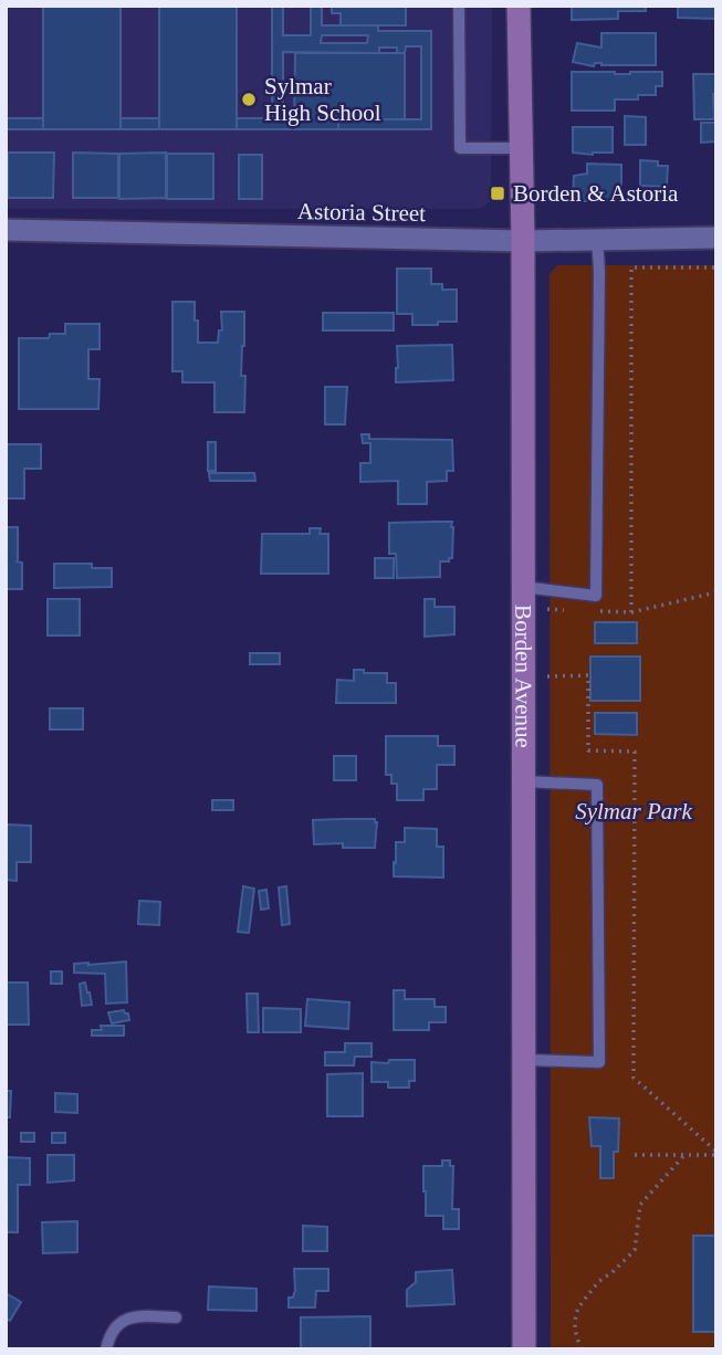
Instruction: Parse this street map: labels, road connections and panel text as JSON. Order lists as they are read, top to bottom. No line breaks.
{"streets":{"street":["Astoria Street","Borden Avenue"]},"crossings":[["Astoria Street","Borden Avenue"]],"parks":["Sylmar Park"],"places":{"other":["Sylmar High School"],"transit":["Borden & Astoria"]}}
